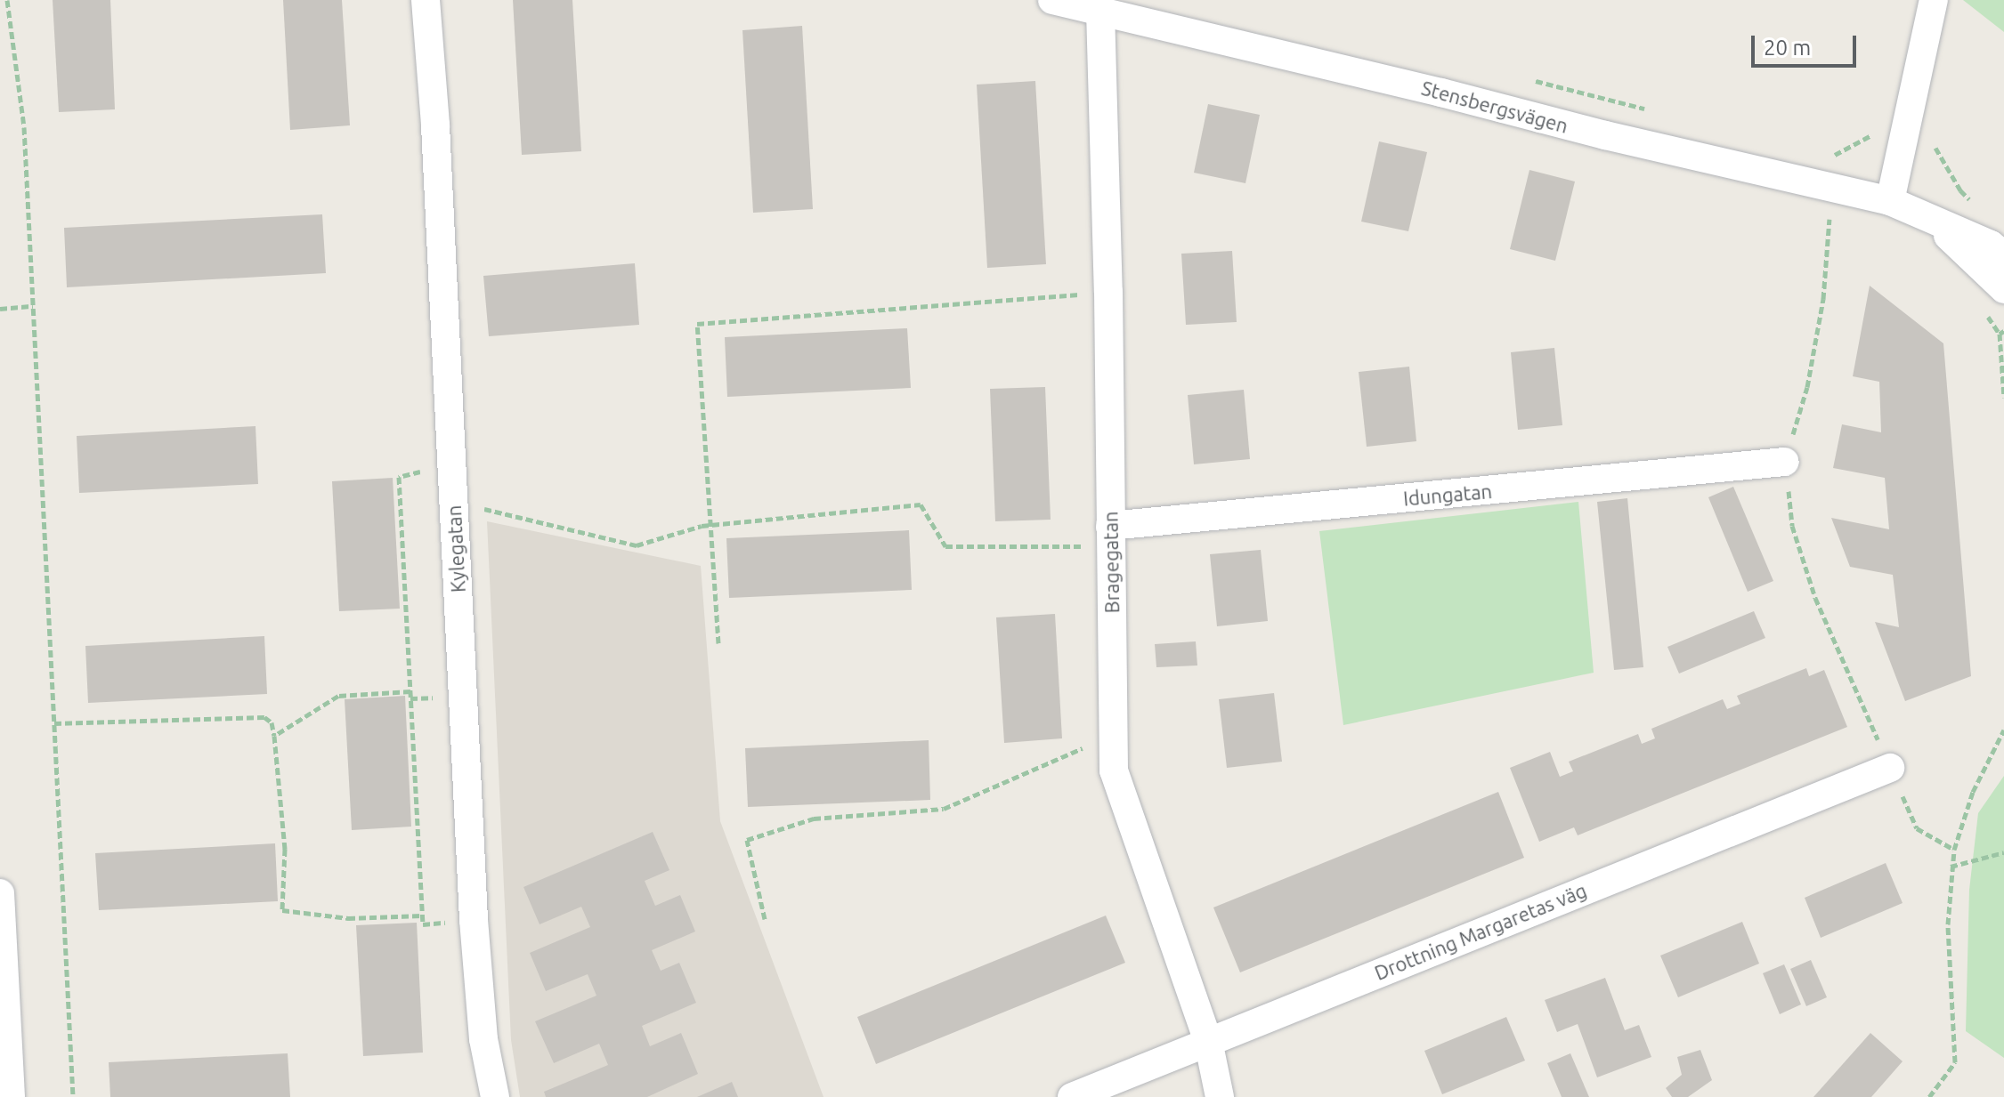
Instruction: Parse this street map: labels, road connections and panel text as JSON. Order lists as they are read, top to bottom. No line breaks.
{"streets":{"street":["Stensbergsvägen","Idungatan","Kylegatan","Bragegatan","Drottning Margaretas väg"]},"crossings":[["Stensbergsvägen","Bragegatan"],["Idungatan","Bragegatan"],["Bragegatan","Drottning Margaretas väg"]],"scale_bar":"20 m"}
